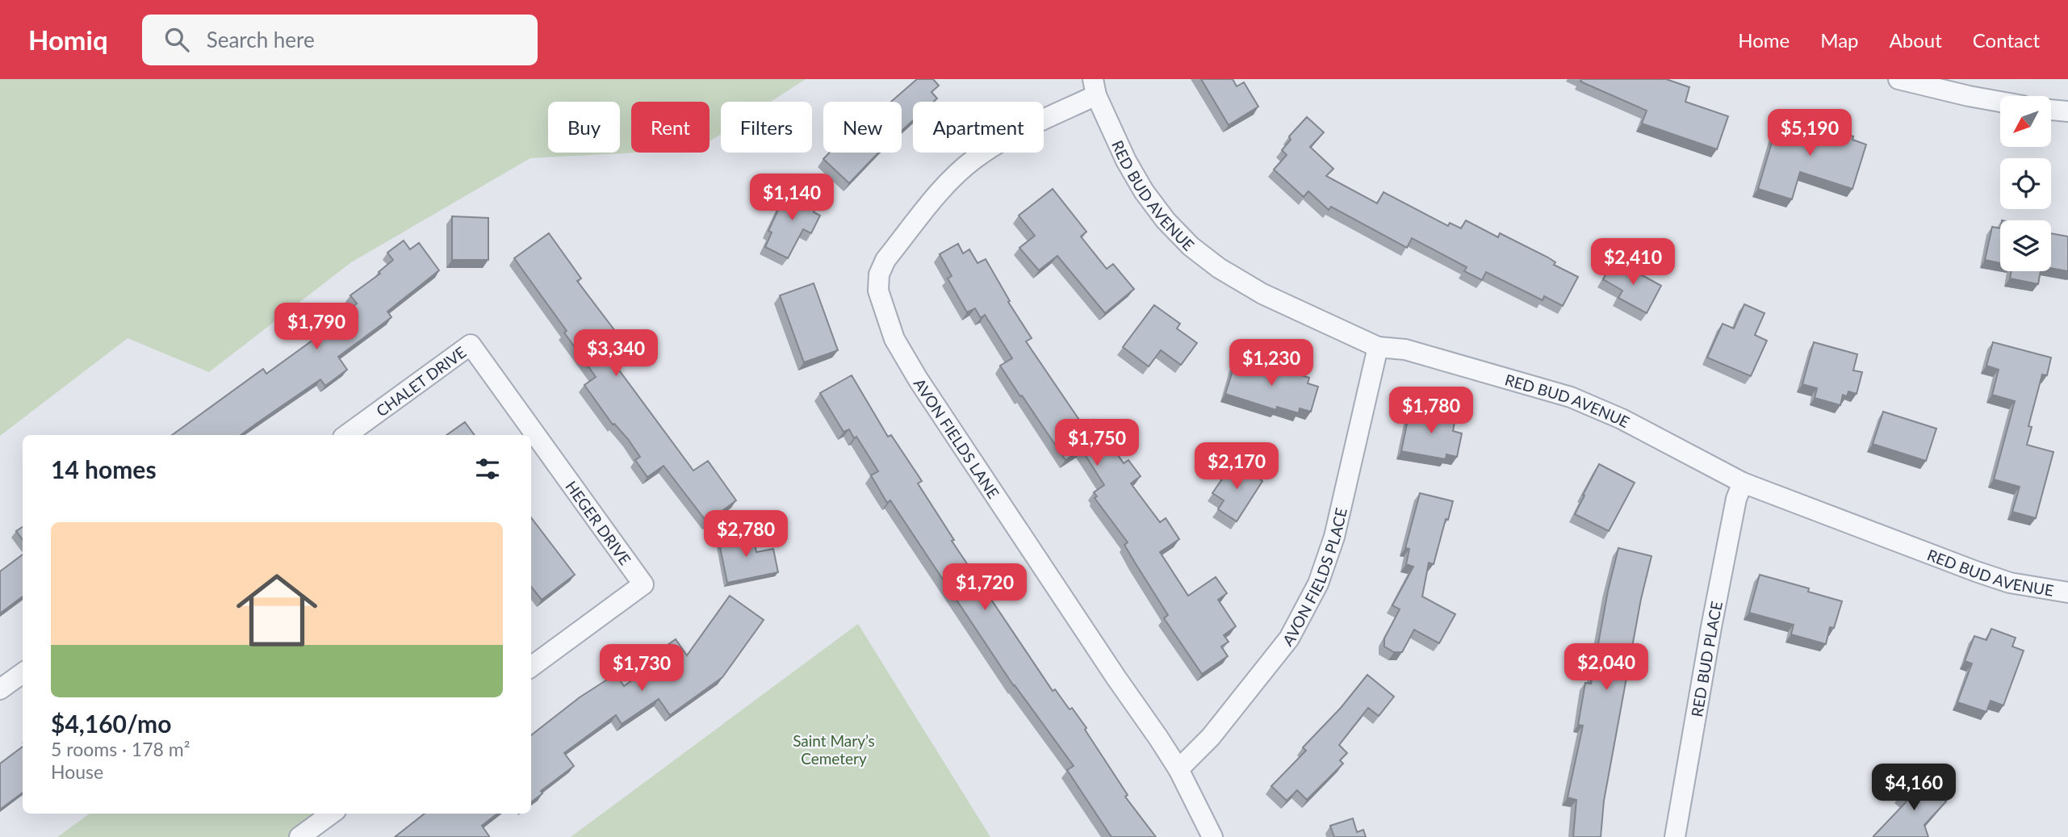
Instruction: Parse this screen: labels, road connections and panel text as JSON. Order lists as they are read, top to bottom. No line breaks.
{"streets":{"street":["RED BUD AVENUE","CHALET DRIVE","AVON FIELDS LANE","HEGER DRIVE","AVON FIELDS PLACE","RED BUD PLACE"]},"crossings":[["RED BUD AVENUE","AVON FIELDS LANE"],["RED BUD AVENUE","AVON FIELDS PLACE"],["RED BUD AVENUE","RED BUD PLACE"],["CHALET DRIVE","HEGER DRIVE"],["AVON FIELDS LANE","AVON FIELDS PLACE"]],"parks":["Saint Mary’s Cemetery"],"north":"bottom left","page":{"header":"Homiq","search":"Search here","nav":["Home","Map","About","Contact"],"chip":["Buy","Rent","Filters","New","Apartment"],"price":["$5,190","$1,140","$2,410","$1,790","$3,340","$1,230","$1,780","$1,750","$2,170","$2,780","$1,720","$2,040","$1,730","$4,160"],"heading":"14 homes","list":[{"name":"$4,160/mo","note":"5 rooms · 178 m² · House"}]}}
